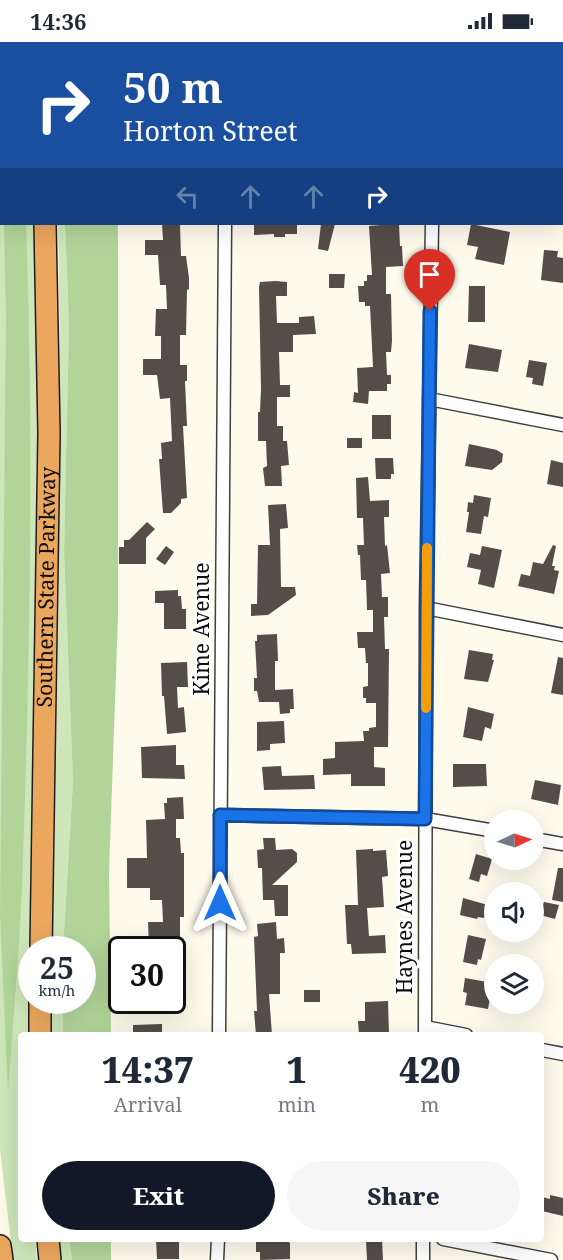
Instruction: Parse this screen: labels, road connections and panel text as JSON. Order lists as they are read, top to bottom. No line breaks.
{"streets":{"highway":["Southern State Parkway"],"street":["Kime Avenue","Haynes Avenue"]},"north":"right","page":{"status":"14:36","turn":["50 m","Horton Street"],"speed":"25 km/h","limit":"30","eta":["14:37","Arrival","1","min","420","m"],"buttons":["Exit","Share"]}}
